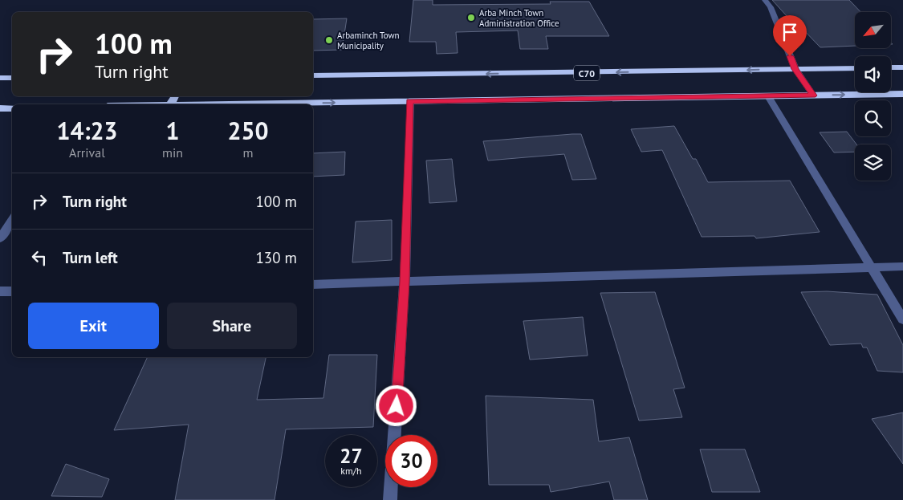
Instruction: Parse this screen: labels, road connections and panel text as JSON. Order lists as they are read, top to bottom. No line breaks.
{"streets":{"highway":["C70"]},"places":["Arba Minch Town Administration Office","Arbaminch Town Municipality"],"north":"bottom left","page":{"turn":["100 m","Turn right"],"eta":["14:23","Arrival","1","min","250","m"],"list":[{"name":"Turn right","value":"100 m"},{"name":"Turn left","value":"130 m"}],"buttons":["Exit","Share"],"speed":"27 km/h","limit":"30"}}
